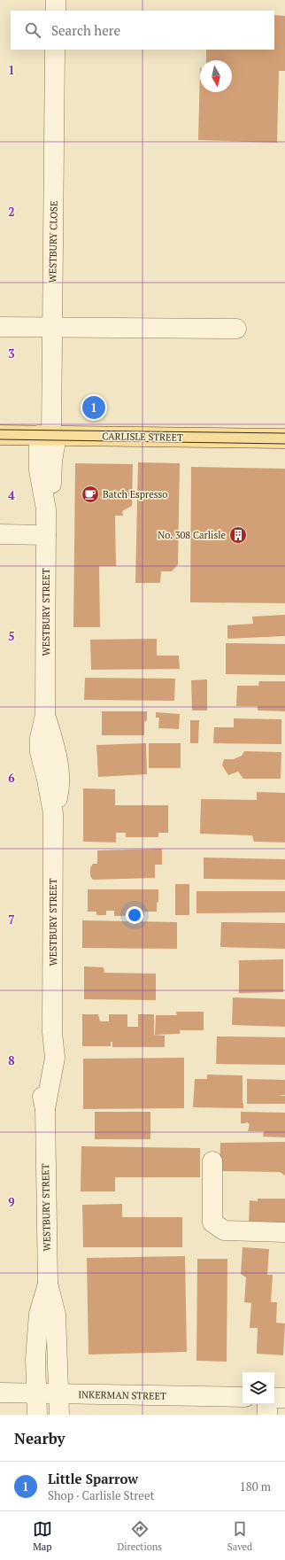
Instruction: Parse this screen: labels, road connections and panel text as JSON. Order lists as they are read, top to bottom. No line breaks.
{"streets":{"main road":["CARLISLE STREET"],"street":["WESTBURY CLOSE","WESTBURY STREET","INKERMAN STREET"]},"crossings":[["WESTBURY CLOSE","CARLISLE STREET"],["WESTBURY CLOSE","WESTBURY STREET"],["CARLISLE STREET","WESTBURY STREET"],["WESTBURY STREET","INKERMAN STREET"]],"places":{"cafe":["Batch Espresso"],"building":["No. 308 Carlisle"]},"north":"bottom","page":{"search":"Search here","pins":"1","heading":"Nearby","list":[{"mark":"1","name":"Little Sparrow","note":"Shop · Carlisle Street","value":"180 m"}],"nav":["Map","Directions","Saved"]},"grid":{"rows":["1","2","3","4","5","6","7","8","9"]}}
